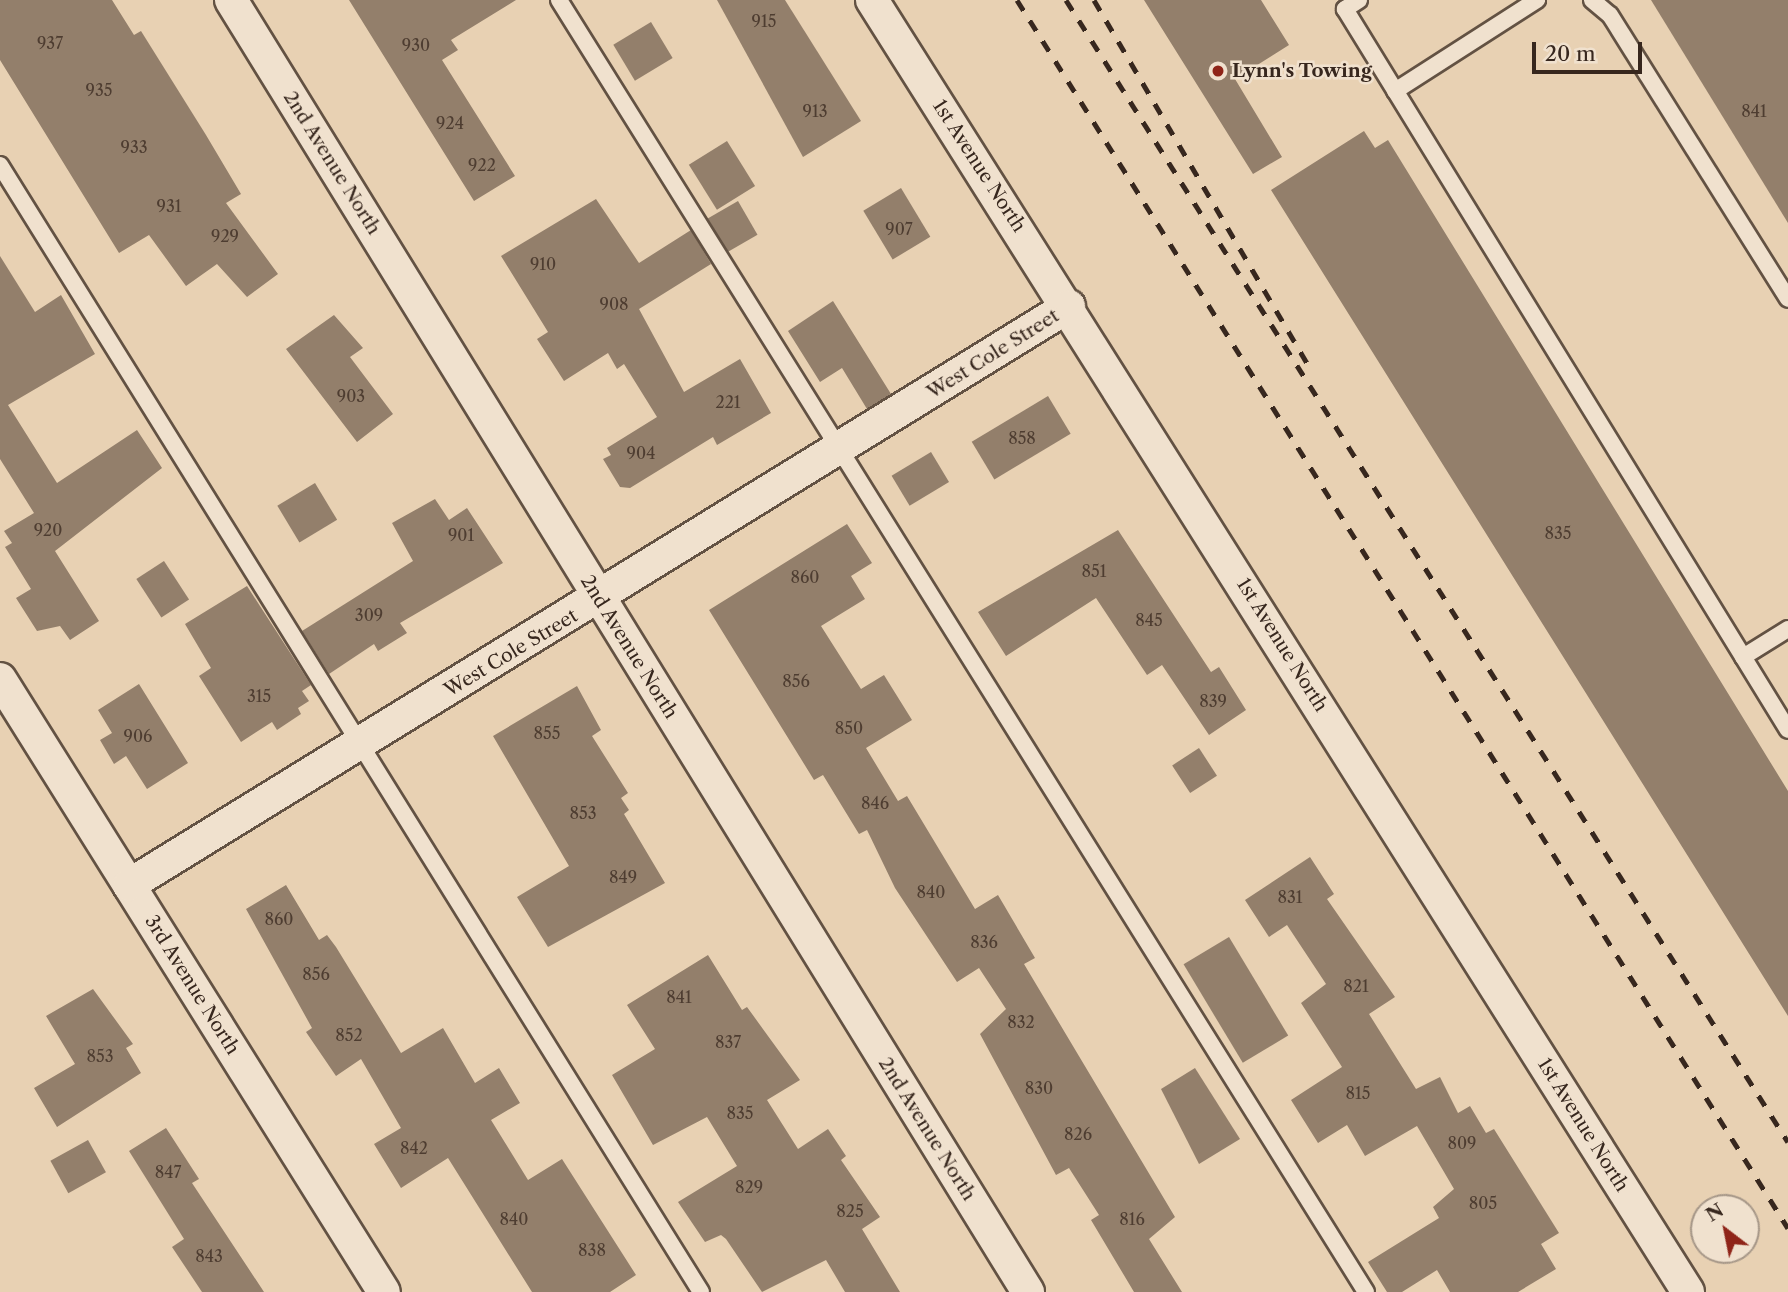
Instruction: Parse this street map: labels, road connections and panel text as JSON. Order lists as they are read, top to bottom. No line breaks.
{"streets":{"street":["2nd Avenue North","1st Avenue North","West Cole Street","3rd Avenue North"]},"crossings":[["2nd Avenue North","West Cole Street"],["1st Avenue North","West Cole Street"],["West Cole Street","3rd Avenue North"]],"places":["Lynn's Towing"],"house_numbers":["915","937","930","935","913","841","924","933","922","931","907","929","910","908","903","221","858","904","920","835","901","851","860","309","845","856","315","839","850","855","906","846","853","849","840","831","860","836","856","821","841","832","852","837","853","830","815","835","826","809","842","847","829","805","825","840","816","838","843"],"scale_bar":"20 m","north":"top left"}
